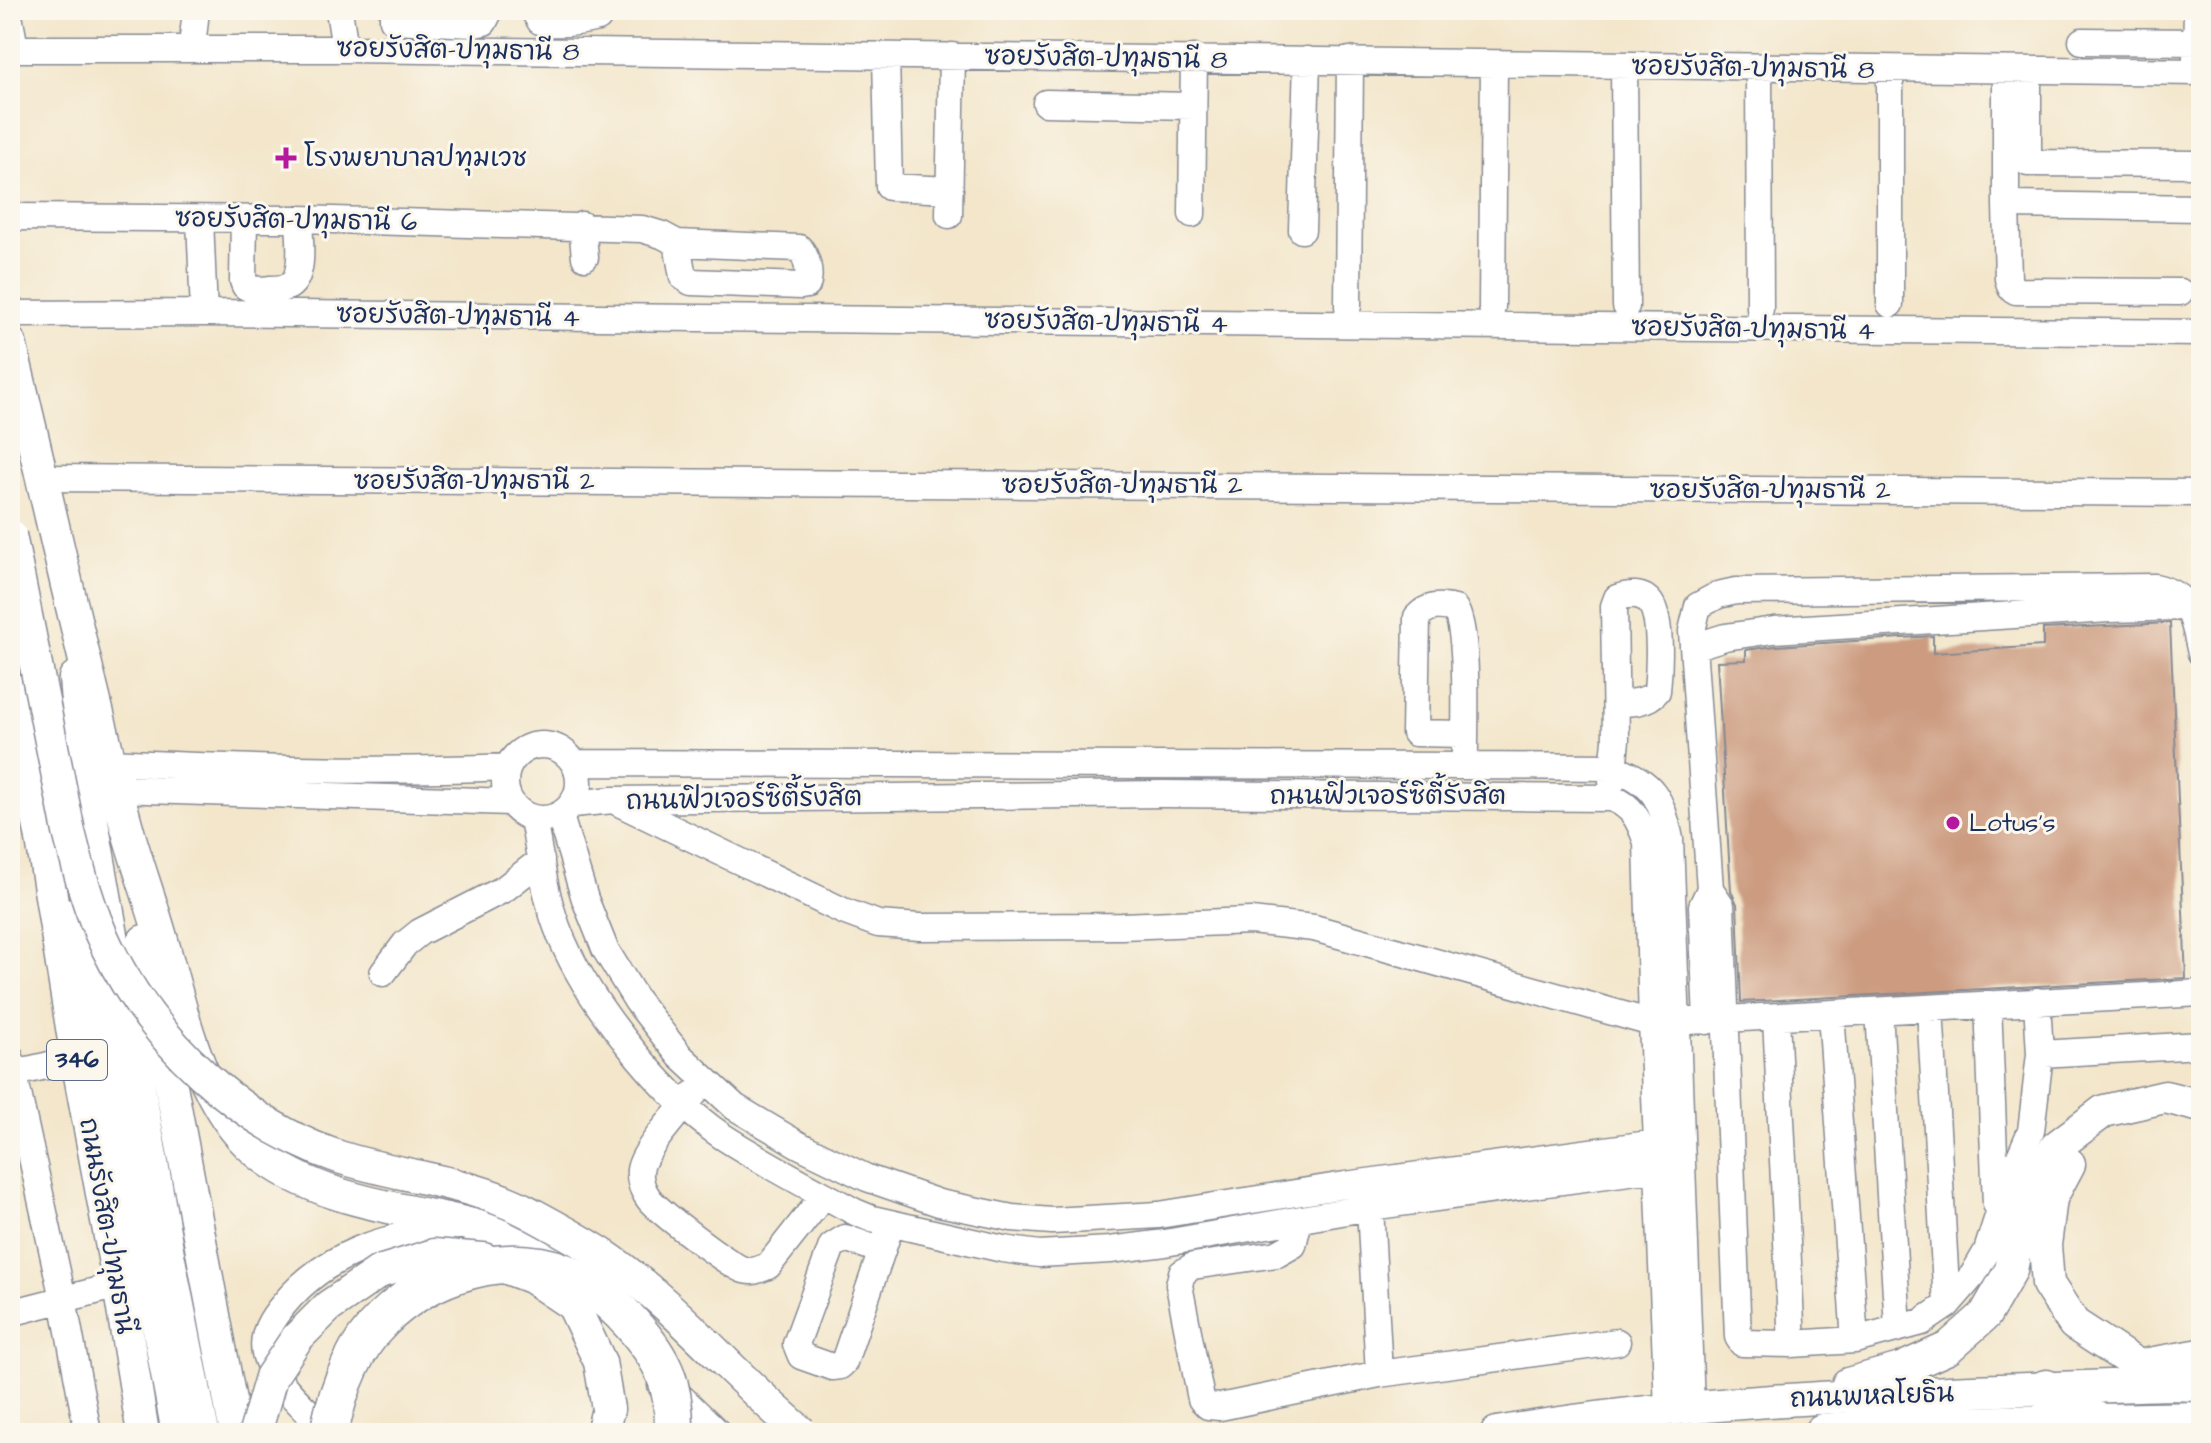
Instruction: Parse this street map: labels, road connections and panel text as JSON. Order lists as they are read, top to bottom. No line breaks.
{"streets":{"highway":["ถนนพหลโยธิน"],"main road":["346","ถนนรังสิต-ปทุมธานี"],"street":["ซอยรังสิต-ปทุมธานี 8","ซอยรังสิต-ปทุมธานี 6","ซอยรังสิต-ปทุมธานี 4","ซอยรังสิต-ปทุมธานี 2","ถนนฟิวเจอร์ซิตี้รังสิต"]},"crossings":[["ถนนฟิวเจอร์ซิตี้รังสิต","ถนนพหลโยธิน"]],"places":{"health":["โรงพยาบาลปทุมเวช"],"other":["Lotus's"]}}
